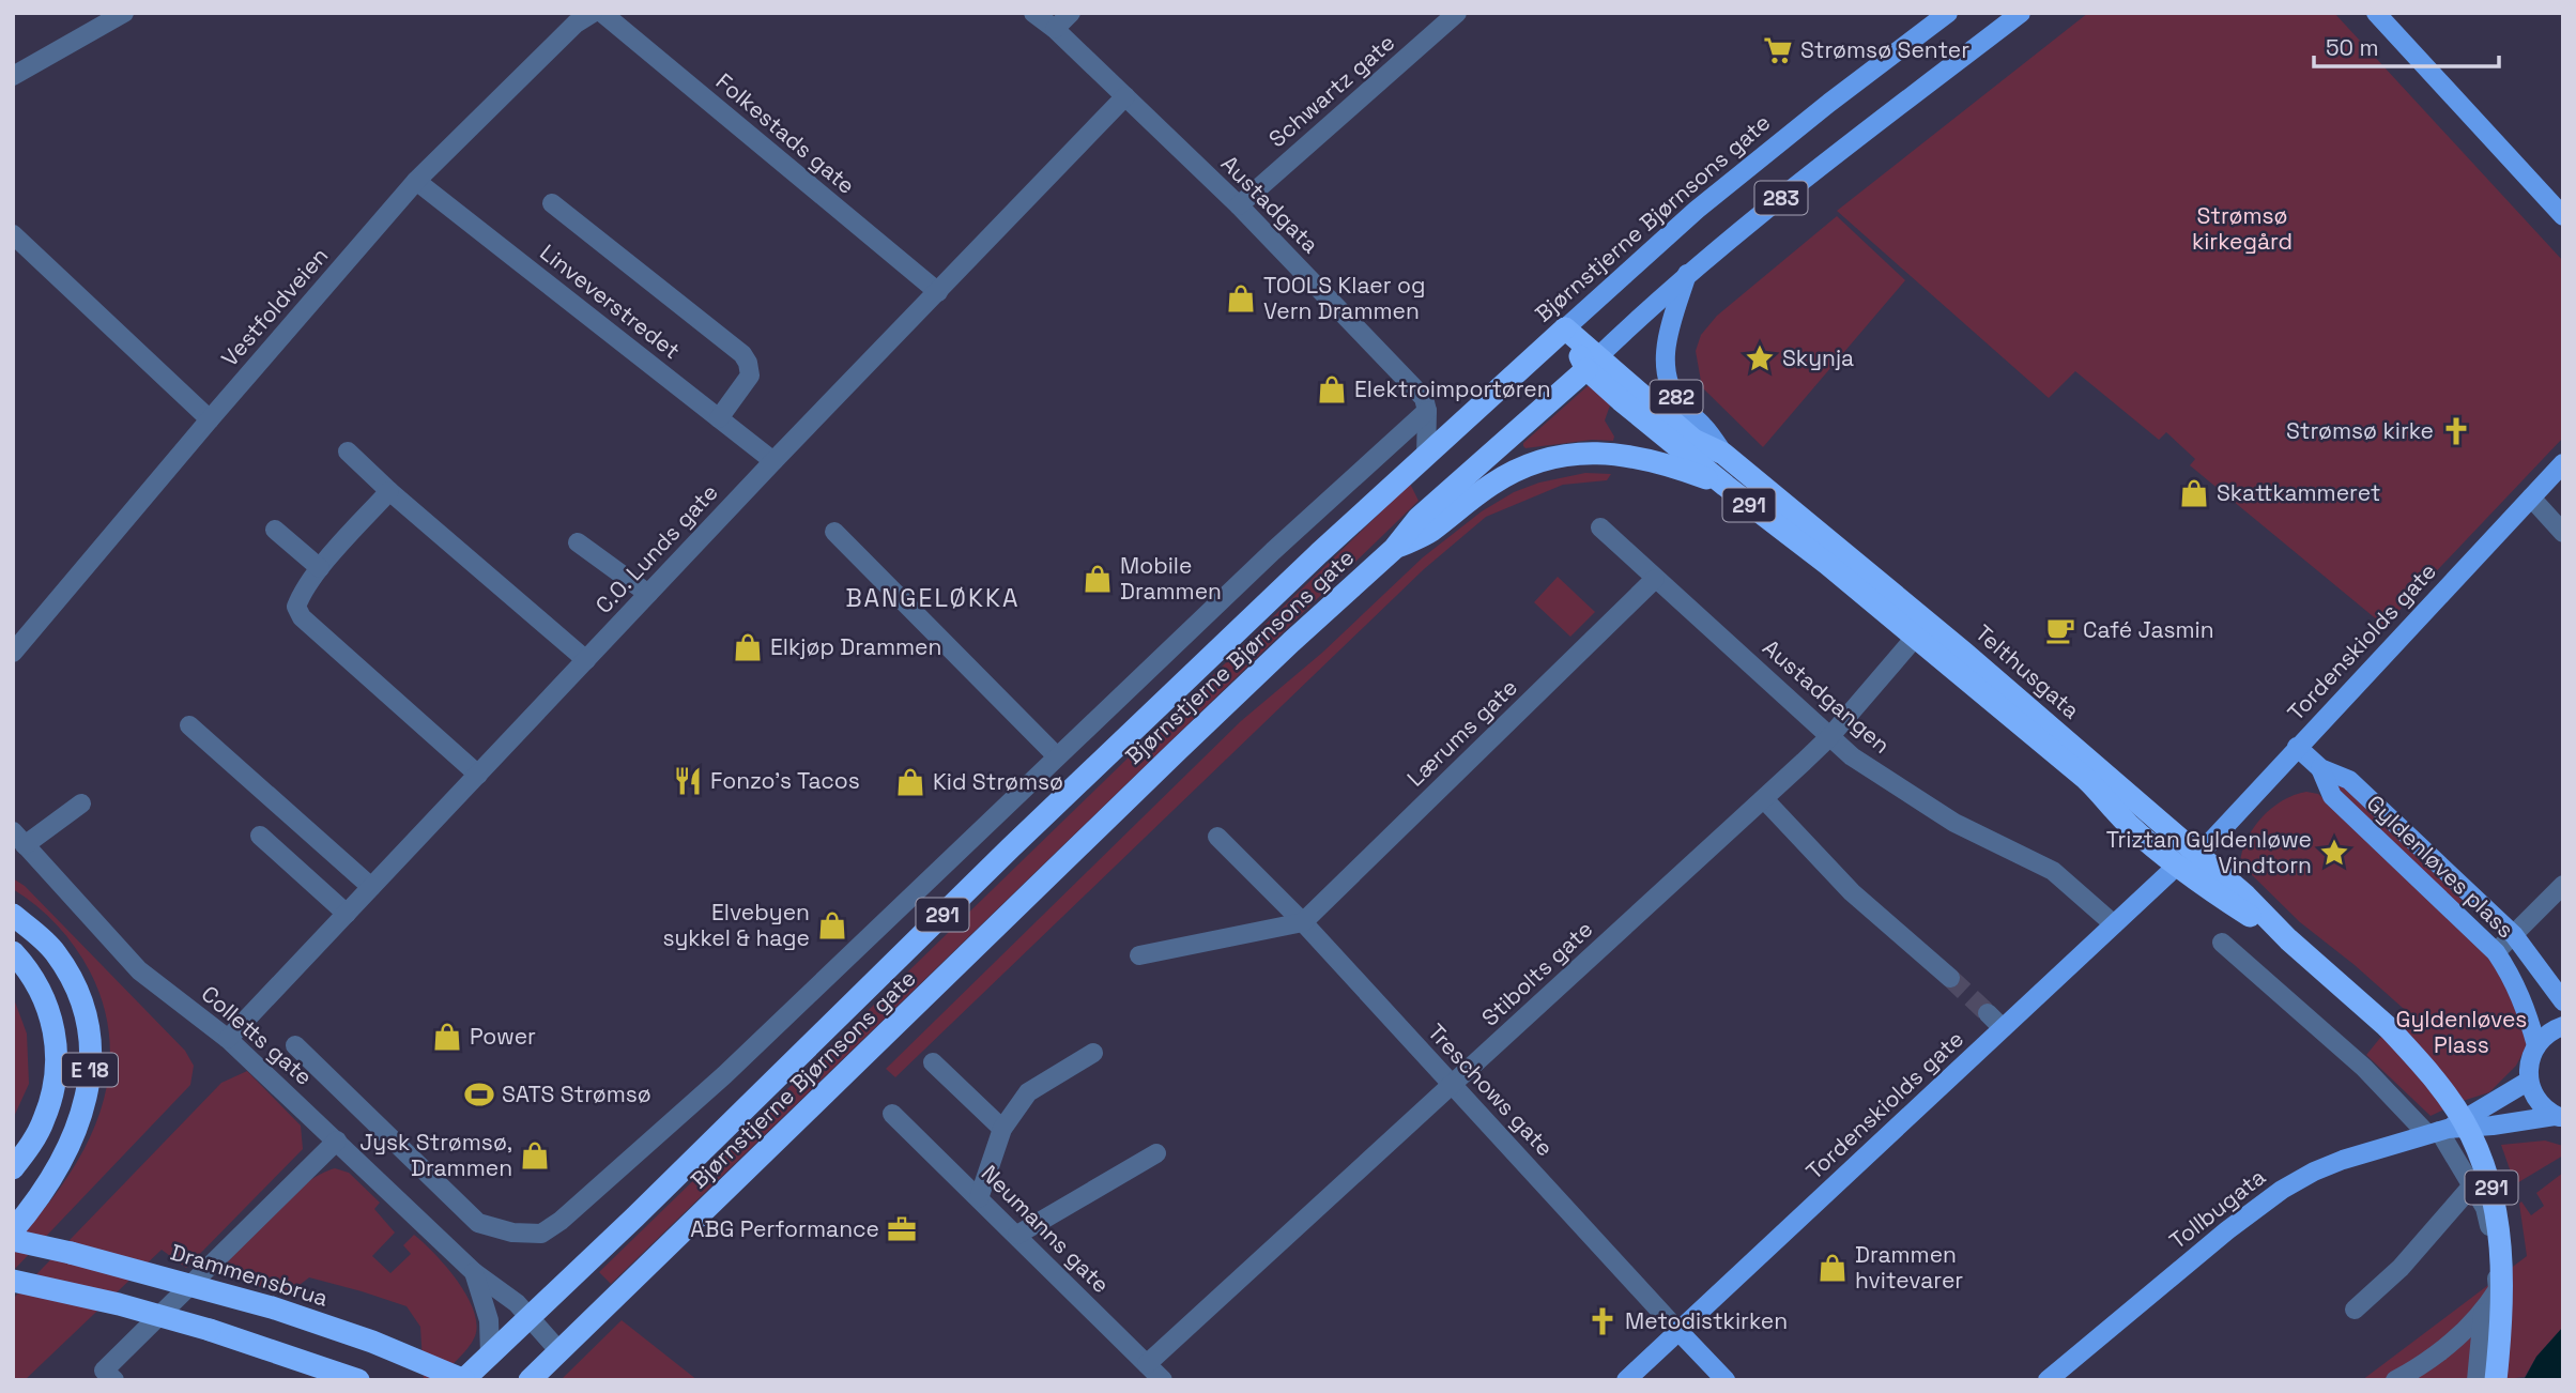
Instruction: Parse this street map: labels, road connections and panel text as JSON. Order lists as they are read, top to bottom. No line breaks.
{"streets":{"highway":["Bjørnstjerne Bjørnsons gate","291","Telthusgata","E 18","Drammensbrua"],"main road":["283","282","Tordenskiolds gate","Gyldenløves plass","Treschows gate","Tollbugata"],"street":["Schwartz gate","Folkestads gate","Austadgata","Linveverstredet","Vestfoldveien","C.O. Lunds gate","Austadgangen","Lærums gate","Stibolts gate","Colletts gate","Neumanns gate"]},"crossings":[["Schwartz gate","Austadgata"],["Folkestads gate","C.O. Lunds gate"],["Austadgata","C.O. Lunds gate"],["Bjørnstjerne Bjørnsons gate","Telthusgata"],["Bjørnstjerne Bjørnsons gate","Colletts gate"],["Bjørnstjerne Bjørnsons gate","Drammensbrua"],["Linveverstredet","Vestfoldveien"],["Linveverstredet","C.O. Lunds gate"],["C.O. Lunds gate","Colletts gate"],["Tordenskiolds gate","Telthusgata"],["Tordenskiolds gate","Austadgangen"],["Tordenskiolds gate","Gyldenløves plass"],["Tordenskiolds gate","Treschows gate"],["Telthusgata","Stibolts gate"],["Austadgangen","Lærums gate"],["Austadgangen","Stibolts gate"],["Lærums gate","Treschows gate"],["Stibolts gate","Treschows gate"],["Stibolts gate","Neumanns gate"]],"districts":["BANGELØKKA"],"parks":["Strømsø kirkegård","Gyldenløves Plass"],"places":{"supermarket":["Strømsø Senter"],"shop":["TOOLS Klaer og Vern Drammen","Elektroimportøren","Skattkammeret","Mobile Drammen","Elkjøp Drammen","Kid Strømsø","Elvebyen sykkel & hage","Power","Jysk Strømsø, Drammen","Drammen hvitevarer"],"place":["Skynja","Triztan Gyldenløwe Vindtorn"],"church":["Strømsø kirke","Metodistkirken"],"cafe":["Café Jasmin"],"restaurant":["Fonzo's Tacos"],"sports":["SATS Strømsø"],"office":["ABG Performance"]},"scale_bar":"50 m"}
